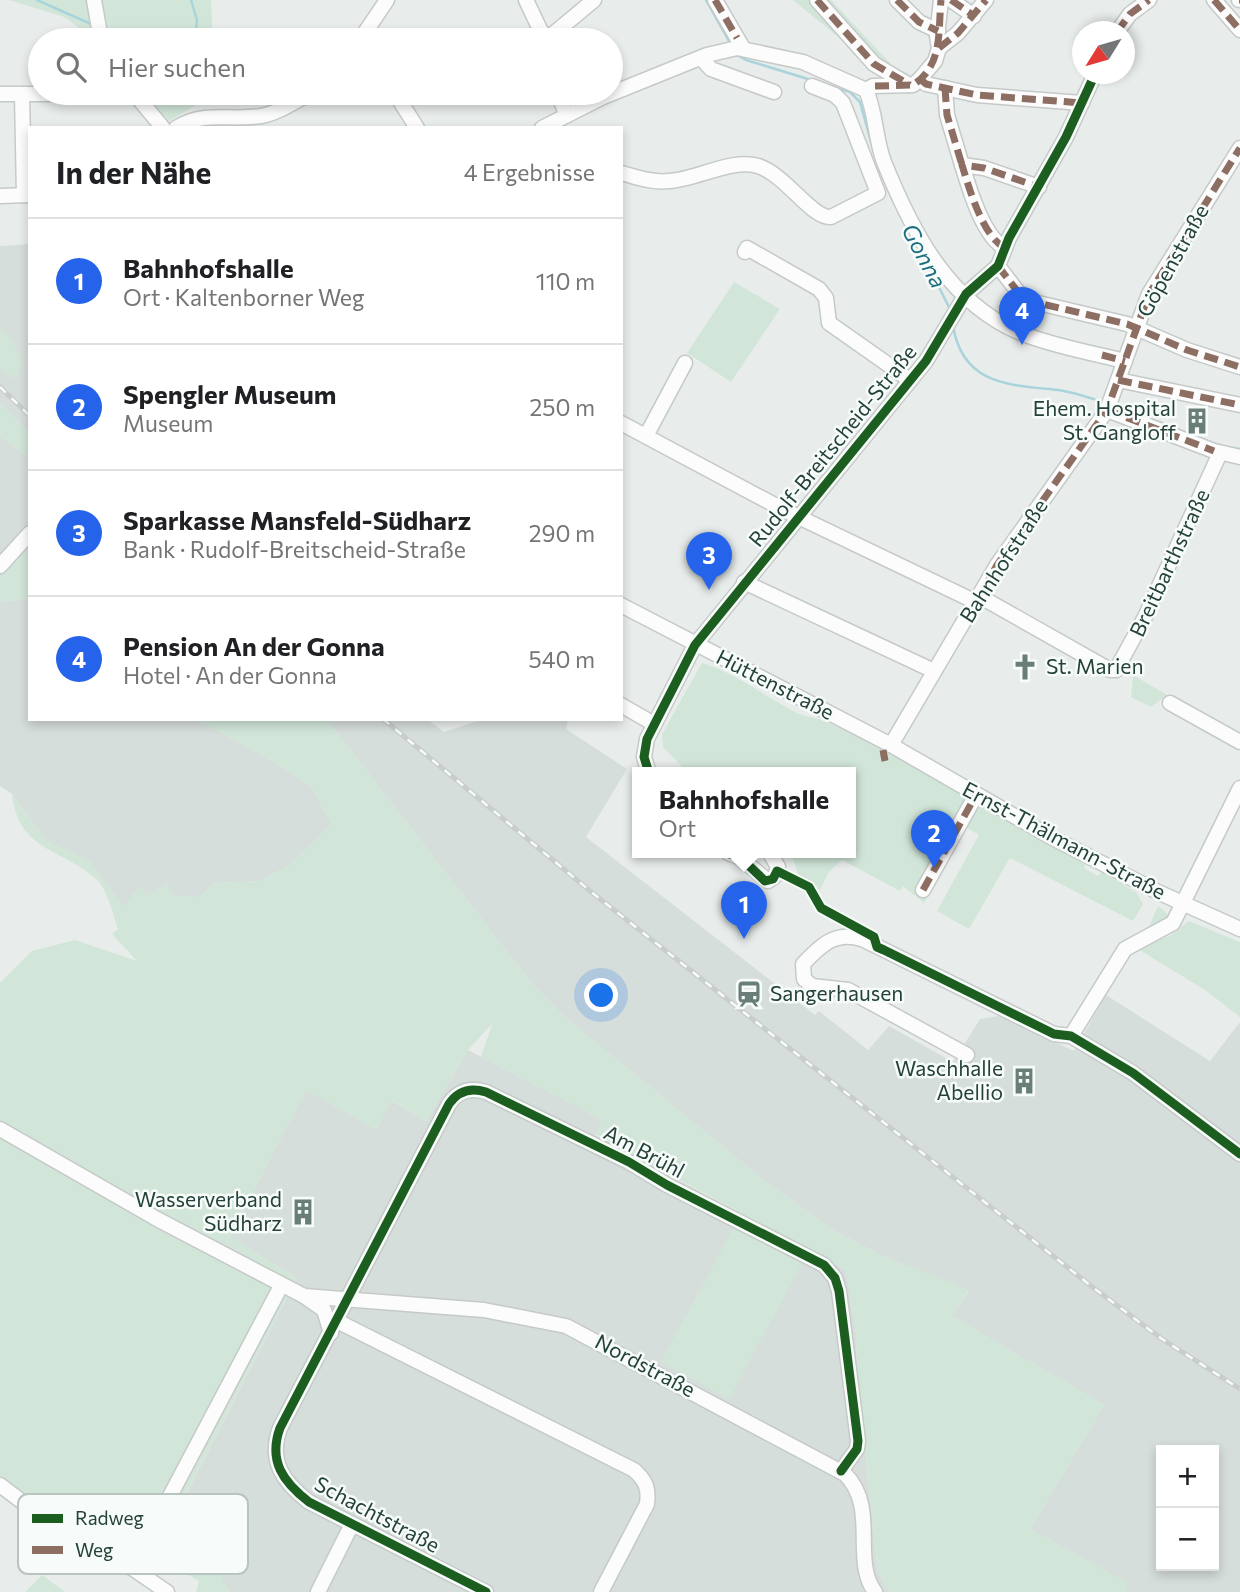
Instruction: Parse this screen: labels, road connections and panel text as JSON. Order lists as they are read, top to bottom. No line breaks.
{"streets":{"street":["Göpenstraße","Rudolf-Breitscheid-Straße","Bahnhofstraße","Breitbarthstraße","Hüttenstraße","Ernst-Thälmann-Straße","Am Brühl","Nordstraße","Schachtstraße"]},"crossings":[["Göpenstraße","Bahnhofstraße"],["Rudolf-Breitscheid-Straße","Hüttenstraße"],["Bahnhofstraße","Breitbarthstraße"],["Bahnhofstraße","Hüttenstraße"],["Bahnhofstraße","Ernst-Thälmann-Straße"],["Hüttenstraße","Ernst-Thälmann-Straße"],["Am Brühl","Nordstraße"],["Am Brühl","Schachtstraße"],["Nordstraße","Schachtstraße"]],"water":["Gonna"],"places":{"building":["Ehem. Hospital St. Gangloff","Waschhalle Abellio","Wasserverband Südharz"],"church":["St. Marien"],"station":["Sangerhausen"]},"legend":["Radweg","Weg"],"north":"bottom left","page":{"search":"Hier suchen","heading":["In der Nähe","4 Ergebnisse"],"list":[{"mark":"1","name":"Bahnhofshalle","note":"Ort · Kaltenborner Weg","value":"110 m"},{"mark":"2","name":"Spengler Museum","note":"Museum","value":"250 m"},{"mark":"3","name":"Sparkasse Mansfeld-Südharz","note":"Bank · Rudolf-Breitscheid-Straße","value":"290 m"},{"mark":"4","name":"Pension An der Gonna","note":"Hotel · An der Gonna","value":"540 m"}],"pins":["4","3","2","1"],"popup":["Bahnhofshalle","Ort"],"map_buttons":["+","−"]}}
